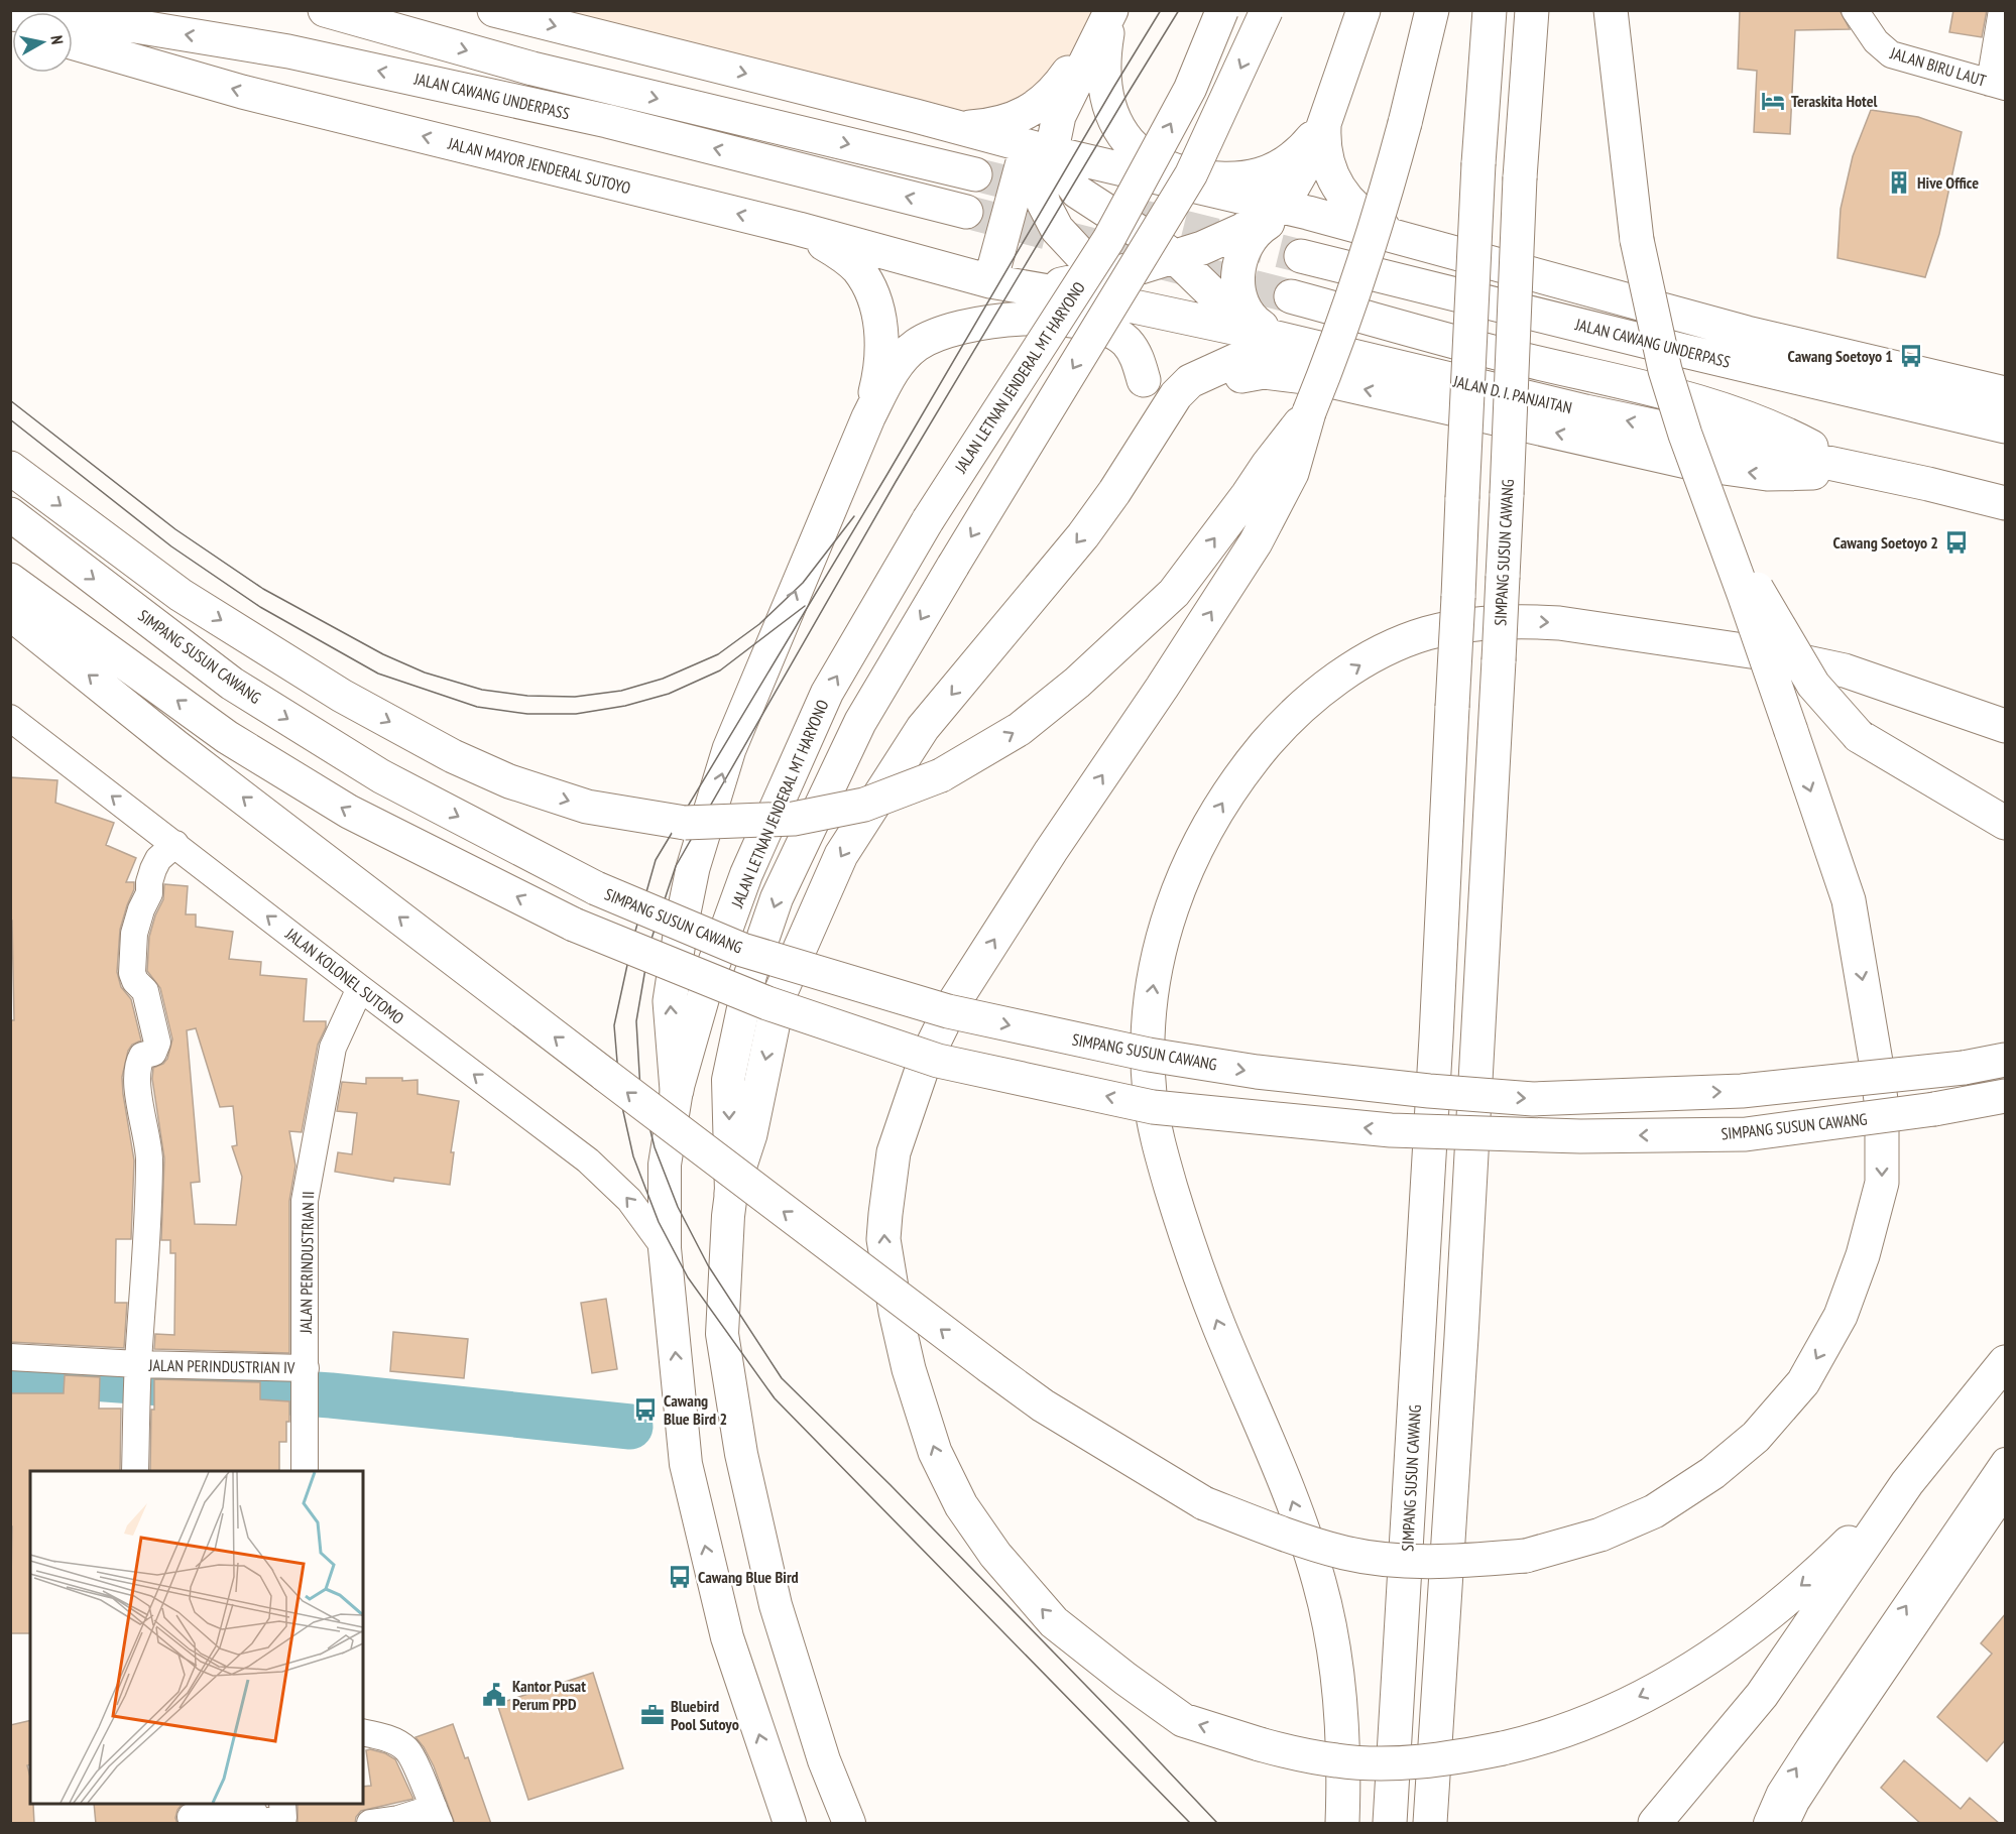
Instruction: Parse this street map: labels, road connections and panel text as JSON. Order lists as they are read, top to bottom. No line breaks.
{"streets":{"highway":["JALAN CAWANG UNDERPASS","JALAN MAYOR JENDERAL SUTOYO","JALAN D. I. PANJAITAN","SIMPANG SUSUN CAWANG"],"main road":["JALAN LETNAN JENDERAL MT HARYONO"],"street":["JALAN BIRU LAUT","JALAN KOLONEL SUTOMO","JALAN PERINDUSTRIAN II","JALAN PERINDUSTRIAN IV"]},"crossings":[["JALAN MAYOR JENDERAL SUTOYO","JALAN D. I. PANJAITAN"],["JALAN LETNAN JENDERAL MT HARYONO","JALAN KOLONEL SUTOMO"],["JALAN KOLONEL SUTOMO","JALAN PERINDUSTRIAN II"],["JALAN PERINDUSTRIAN II","JALAN PERINDUSTRIAN IV"]],"one_way":["JALAN KOLONEL SUTOMO"],"places":{"hotel":["Teraskita Hotel"],"building":["Hive Office"],"bus stop":["Cawang Soetoyo 1","Cawang Soetoyo 2","Cawang Blue Bird 2","Cawang Blue Bird"],"public building":["Kantor Pusat Perum PPD"],"office":["Bluebird Pool Sutoyo"]},"north":"right"}
